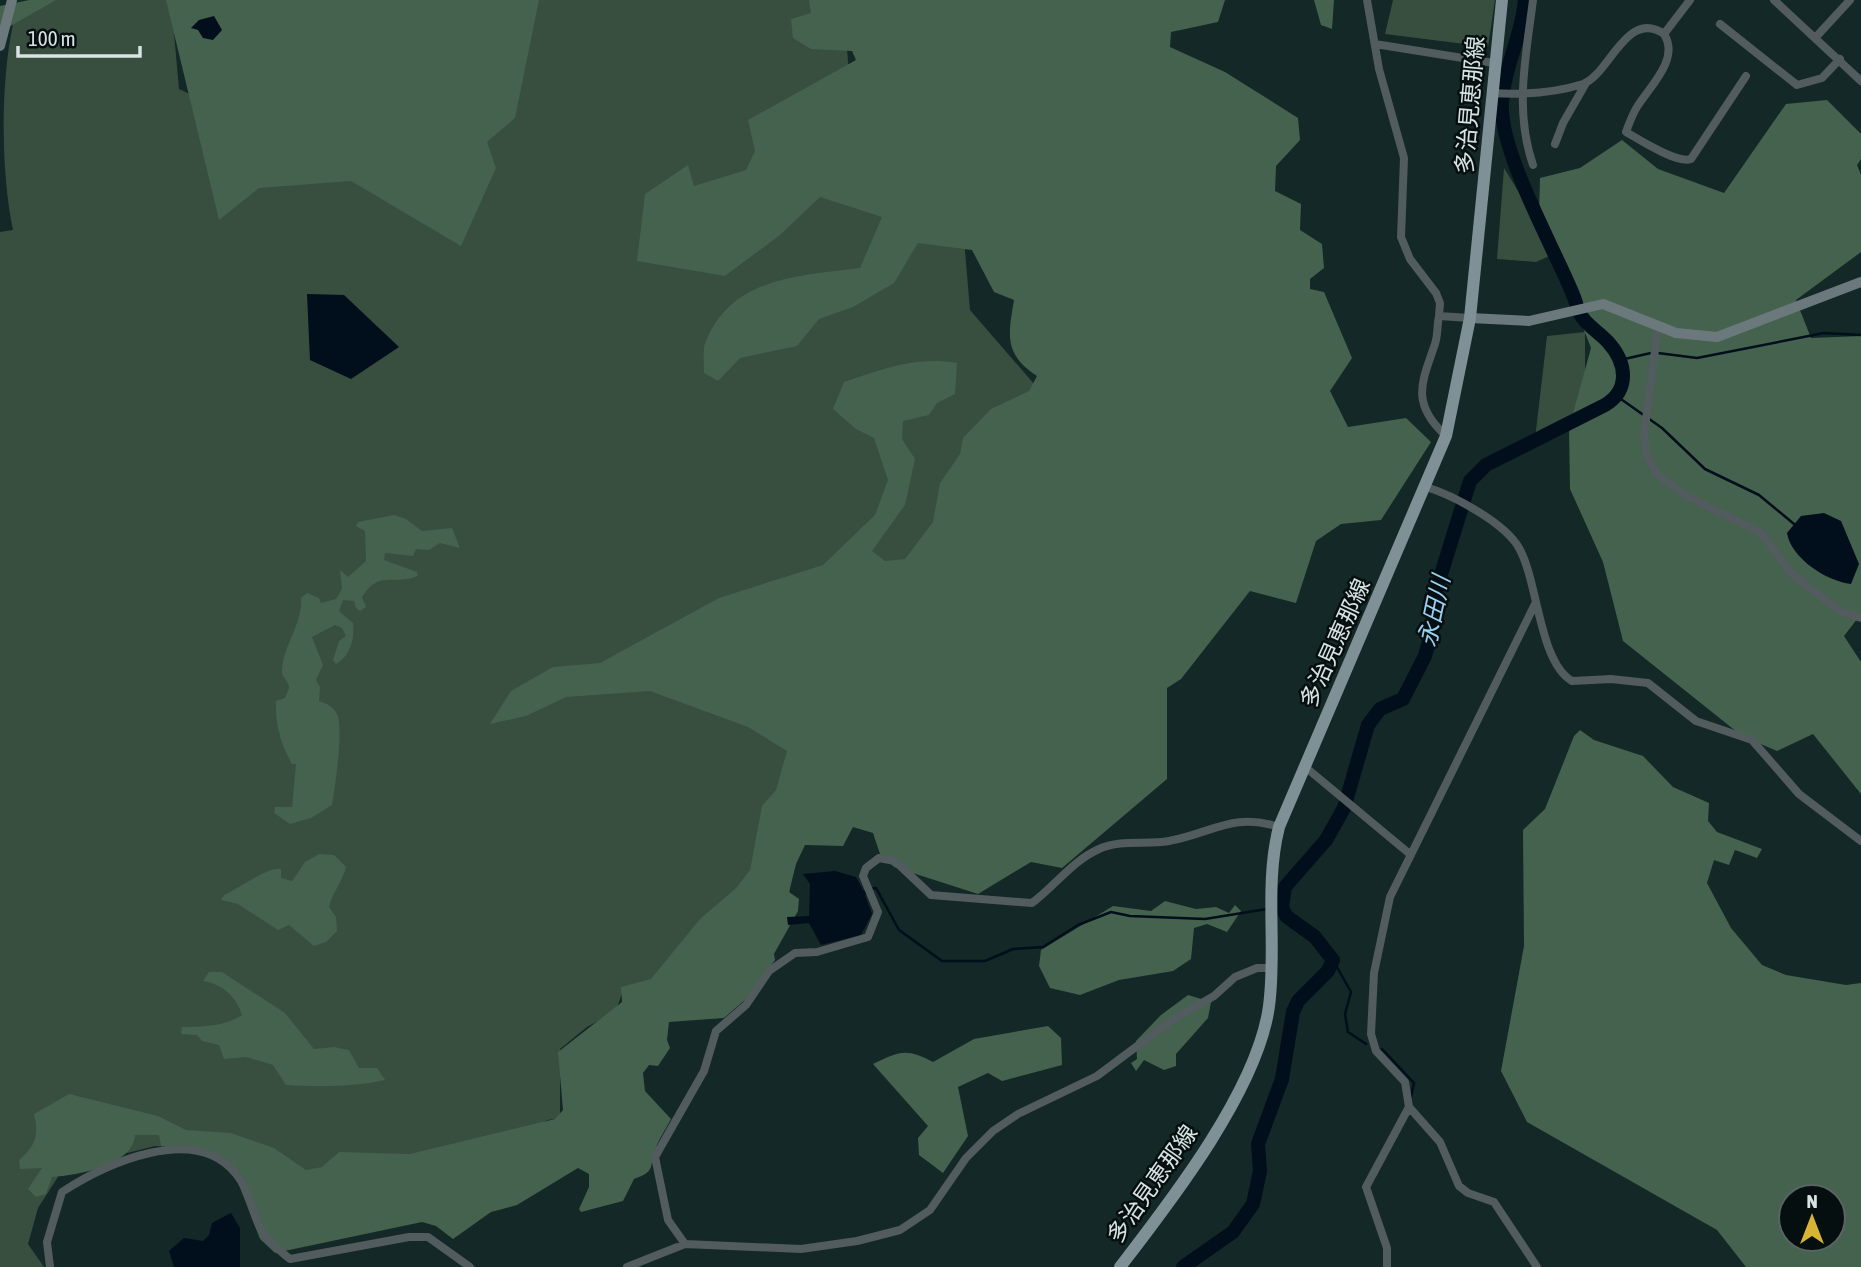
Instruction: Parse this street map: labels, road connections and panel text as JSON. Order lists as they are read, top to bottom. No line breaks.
{"streets":{"main road":["多治見恵那線"]},"water":["永田川"],"scale_bar":"100 m","north":"top"}
